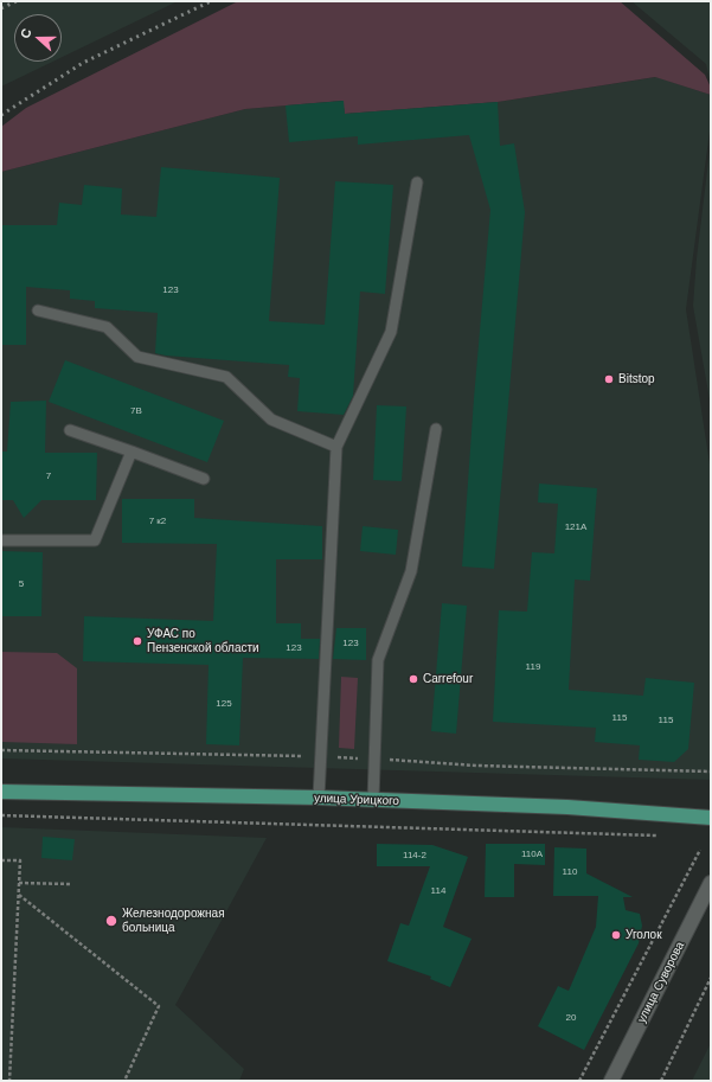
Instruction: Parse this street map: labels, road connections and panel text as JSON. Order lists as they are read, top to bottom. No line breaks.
{"streets":{"main road":["улица Урицкого","улица Суворова"]},"places":["Bitstop","УФАС по Пензенской области","Carrefour","Железнодорожная больница","Уголок"],"house_numbers":["123","7В","7","7 к2","121А","5","123","123","119","125","115","115","110А","114-2","110","114","20"],"north":"left"}
